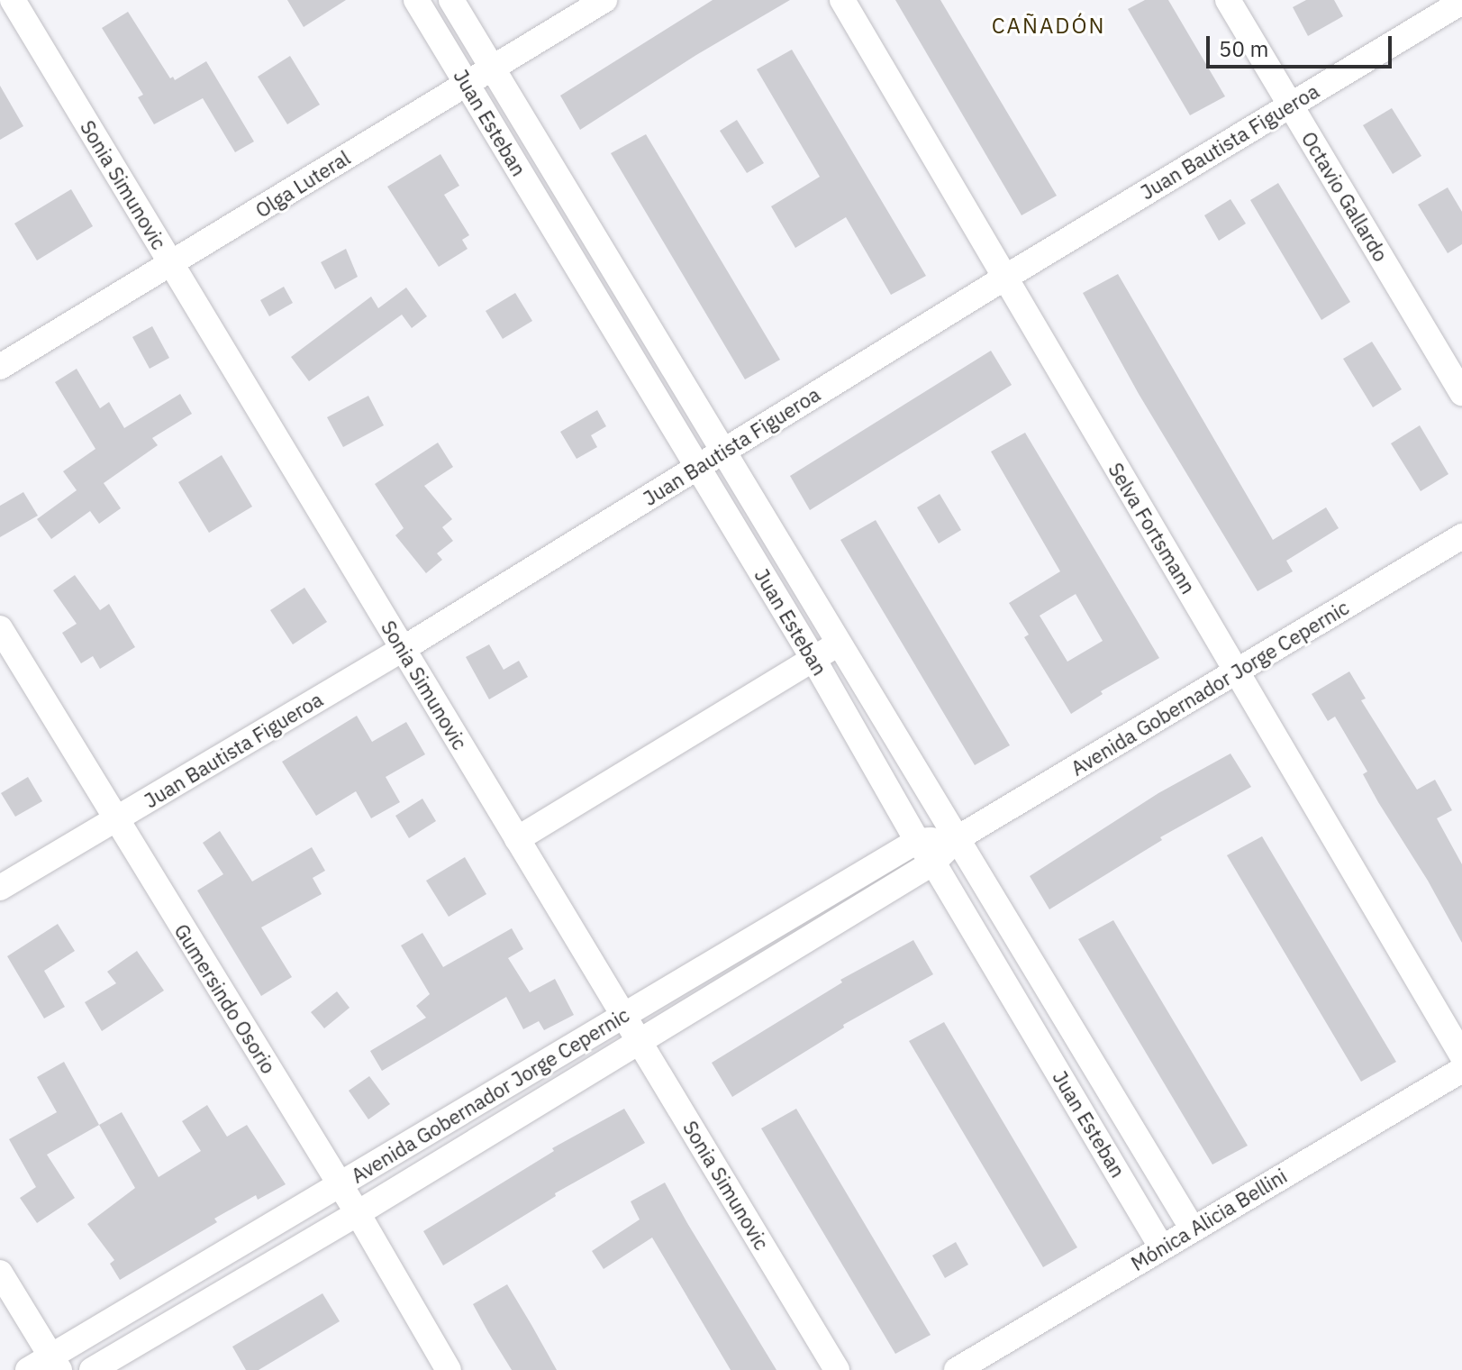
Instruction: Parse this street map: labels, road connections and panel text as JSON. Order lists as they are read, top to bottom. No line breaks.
{"streets":{"street":["Juan Esteban","Juan Bautista Figueroa","Olga Luteral","Sonia Simunovic","Octavio Gallardo","Selva Fortsmann","Avenida Gobernador Jorge Cepernic","Gumersindo Osorio","Mónica Alicia Bellini"]},"crossings":[["Juan Esteban","Juan Bautista Figueroa"],["Juan Esteban","Olga Luteral"],["Juan Esteban","Avenida Gobernador Jorge Cepernic"],["Juan Esteban","Mónica Alicia Bellini"],["Juan Bautista Figueroa","Sonia Simunovic"],["Juan Bautista Figueroa","Octavio Gallardo"],["Juan Bautista Figueroa","Selva Fortsmann"],["Juan Bautista Figueroa","Gumersindo Osorio"],["Olga Luteral","Sonia Simunovic"],["Sonia Simunovic","Avenida Gobernador Jorge Cepernic"],["Selva Fortsmann","Avenida Gobernador Jorge Cepernic"],["Avenida Gobernador Jorge Cepernic","Gumersindo Osorio"]],"districts":["CAÑADÓN"],"scale_bar":"50 m"}
